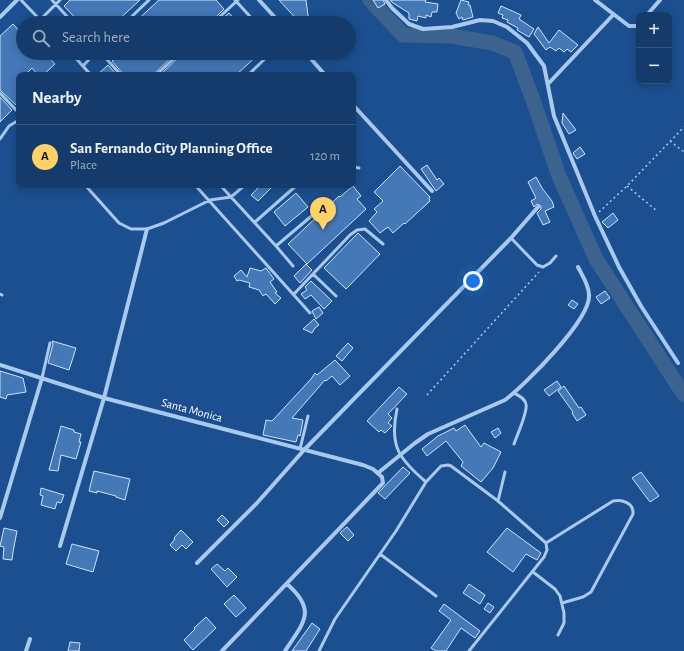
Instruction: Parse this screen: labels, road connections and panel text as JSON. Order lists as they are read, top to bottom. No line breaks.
{"streets":{"street":["Santa Monica"]},"page":{"map_buttons":["+","−"],"search":"Search here","heading":"Nearby","list":[{"mark":"A","name":"San Fernando City Planning Office","note":"Place","value":"120 m"}],"pins":"A"}}
